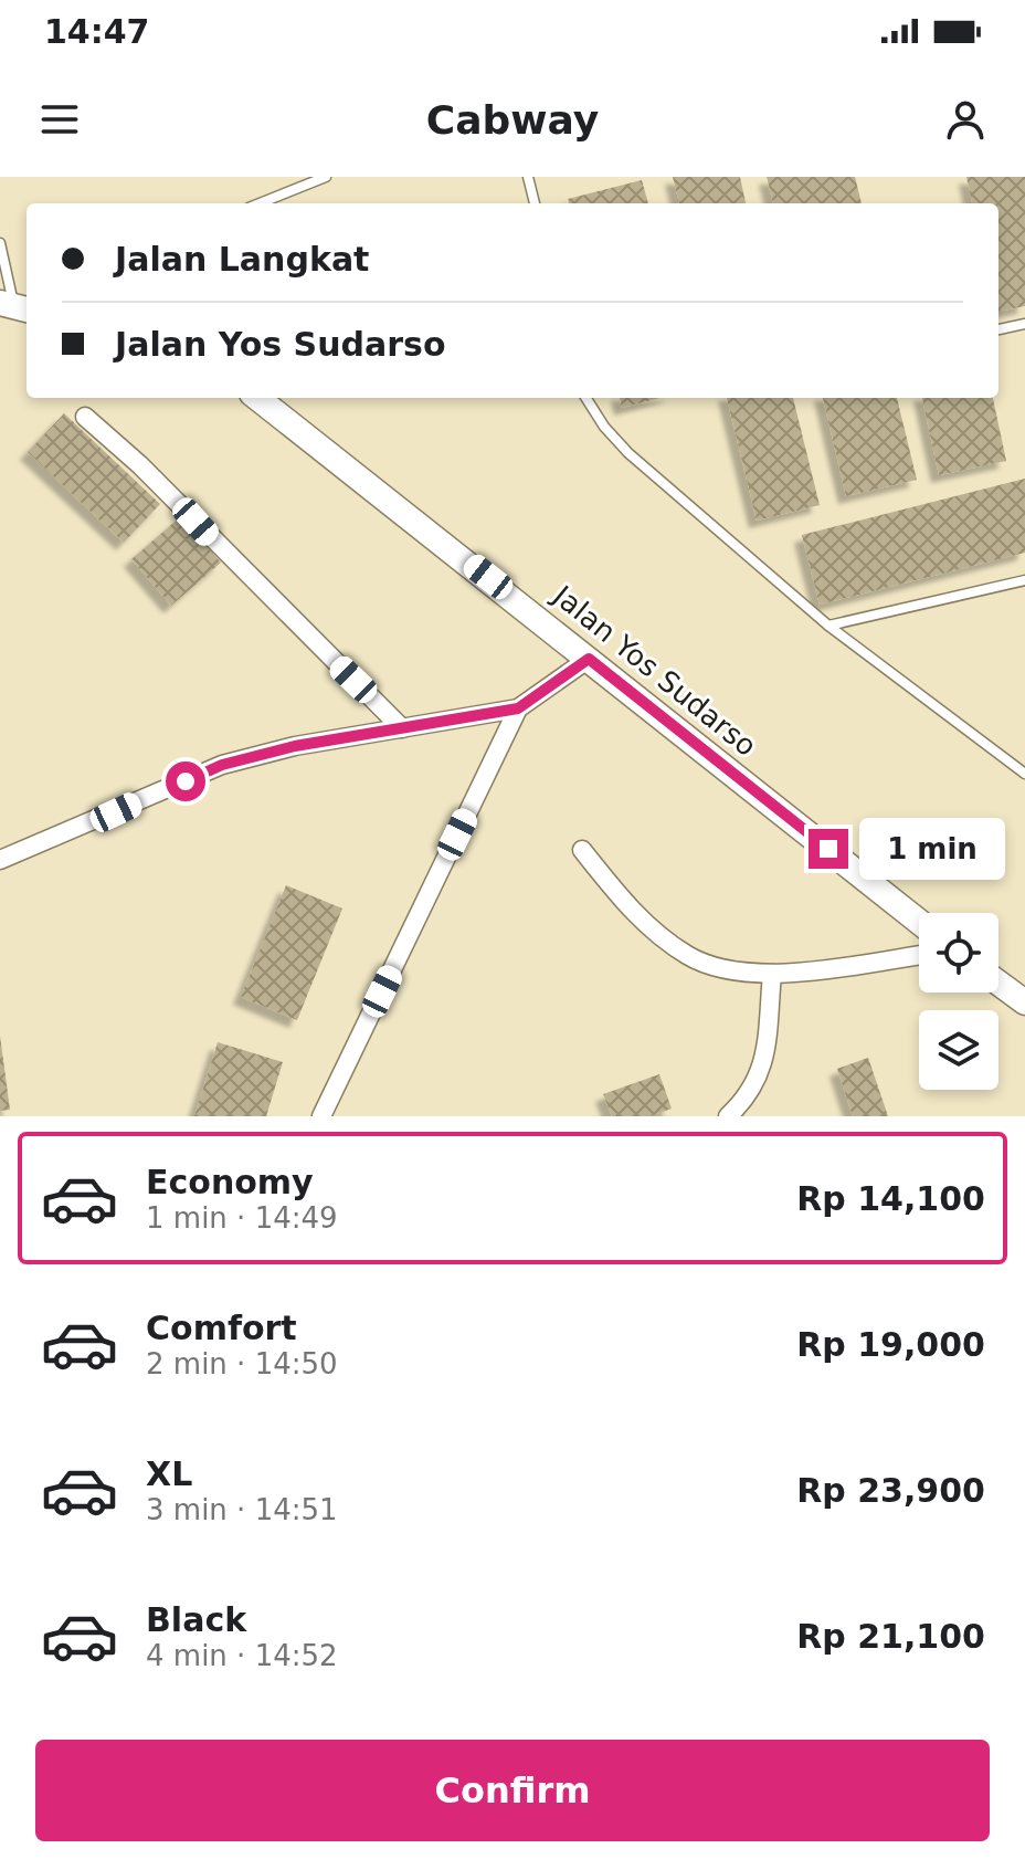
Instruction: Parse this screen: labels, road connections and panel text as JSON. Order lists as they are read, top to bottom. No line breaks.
{"streets":{"main road":["Jalan Yos Sudarso"]},"page":{"status":"14:47","header":"Cabway","banner":["Jalan Langkat","Jalan Yos Sudarso"],"bubble":"1 min","list":[{"name":"Economy","note":"1 min · 14:49","value":"Rp 14,100"},{"name":"Comfort","note":"2 min · 14:50","value":"Rp 19,000"},{"name":"XL","note":"3 min · 14:51","value":"Rp 23,900"},{"name":"Black","note":"4 min · 14:52","value":"Rp 21,100"}],"buttons":"Confirm"}}
